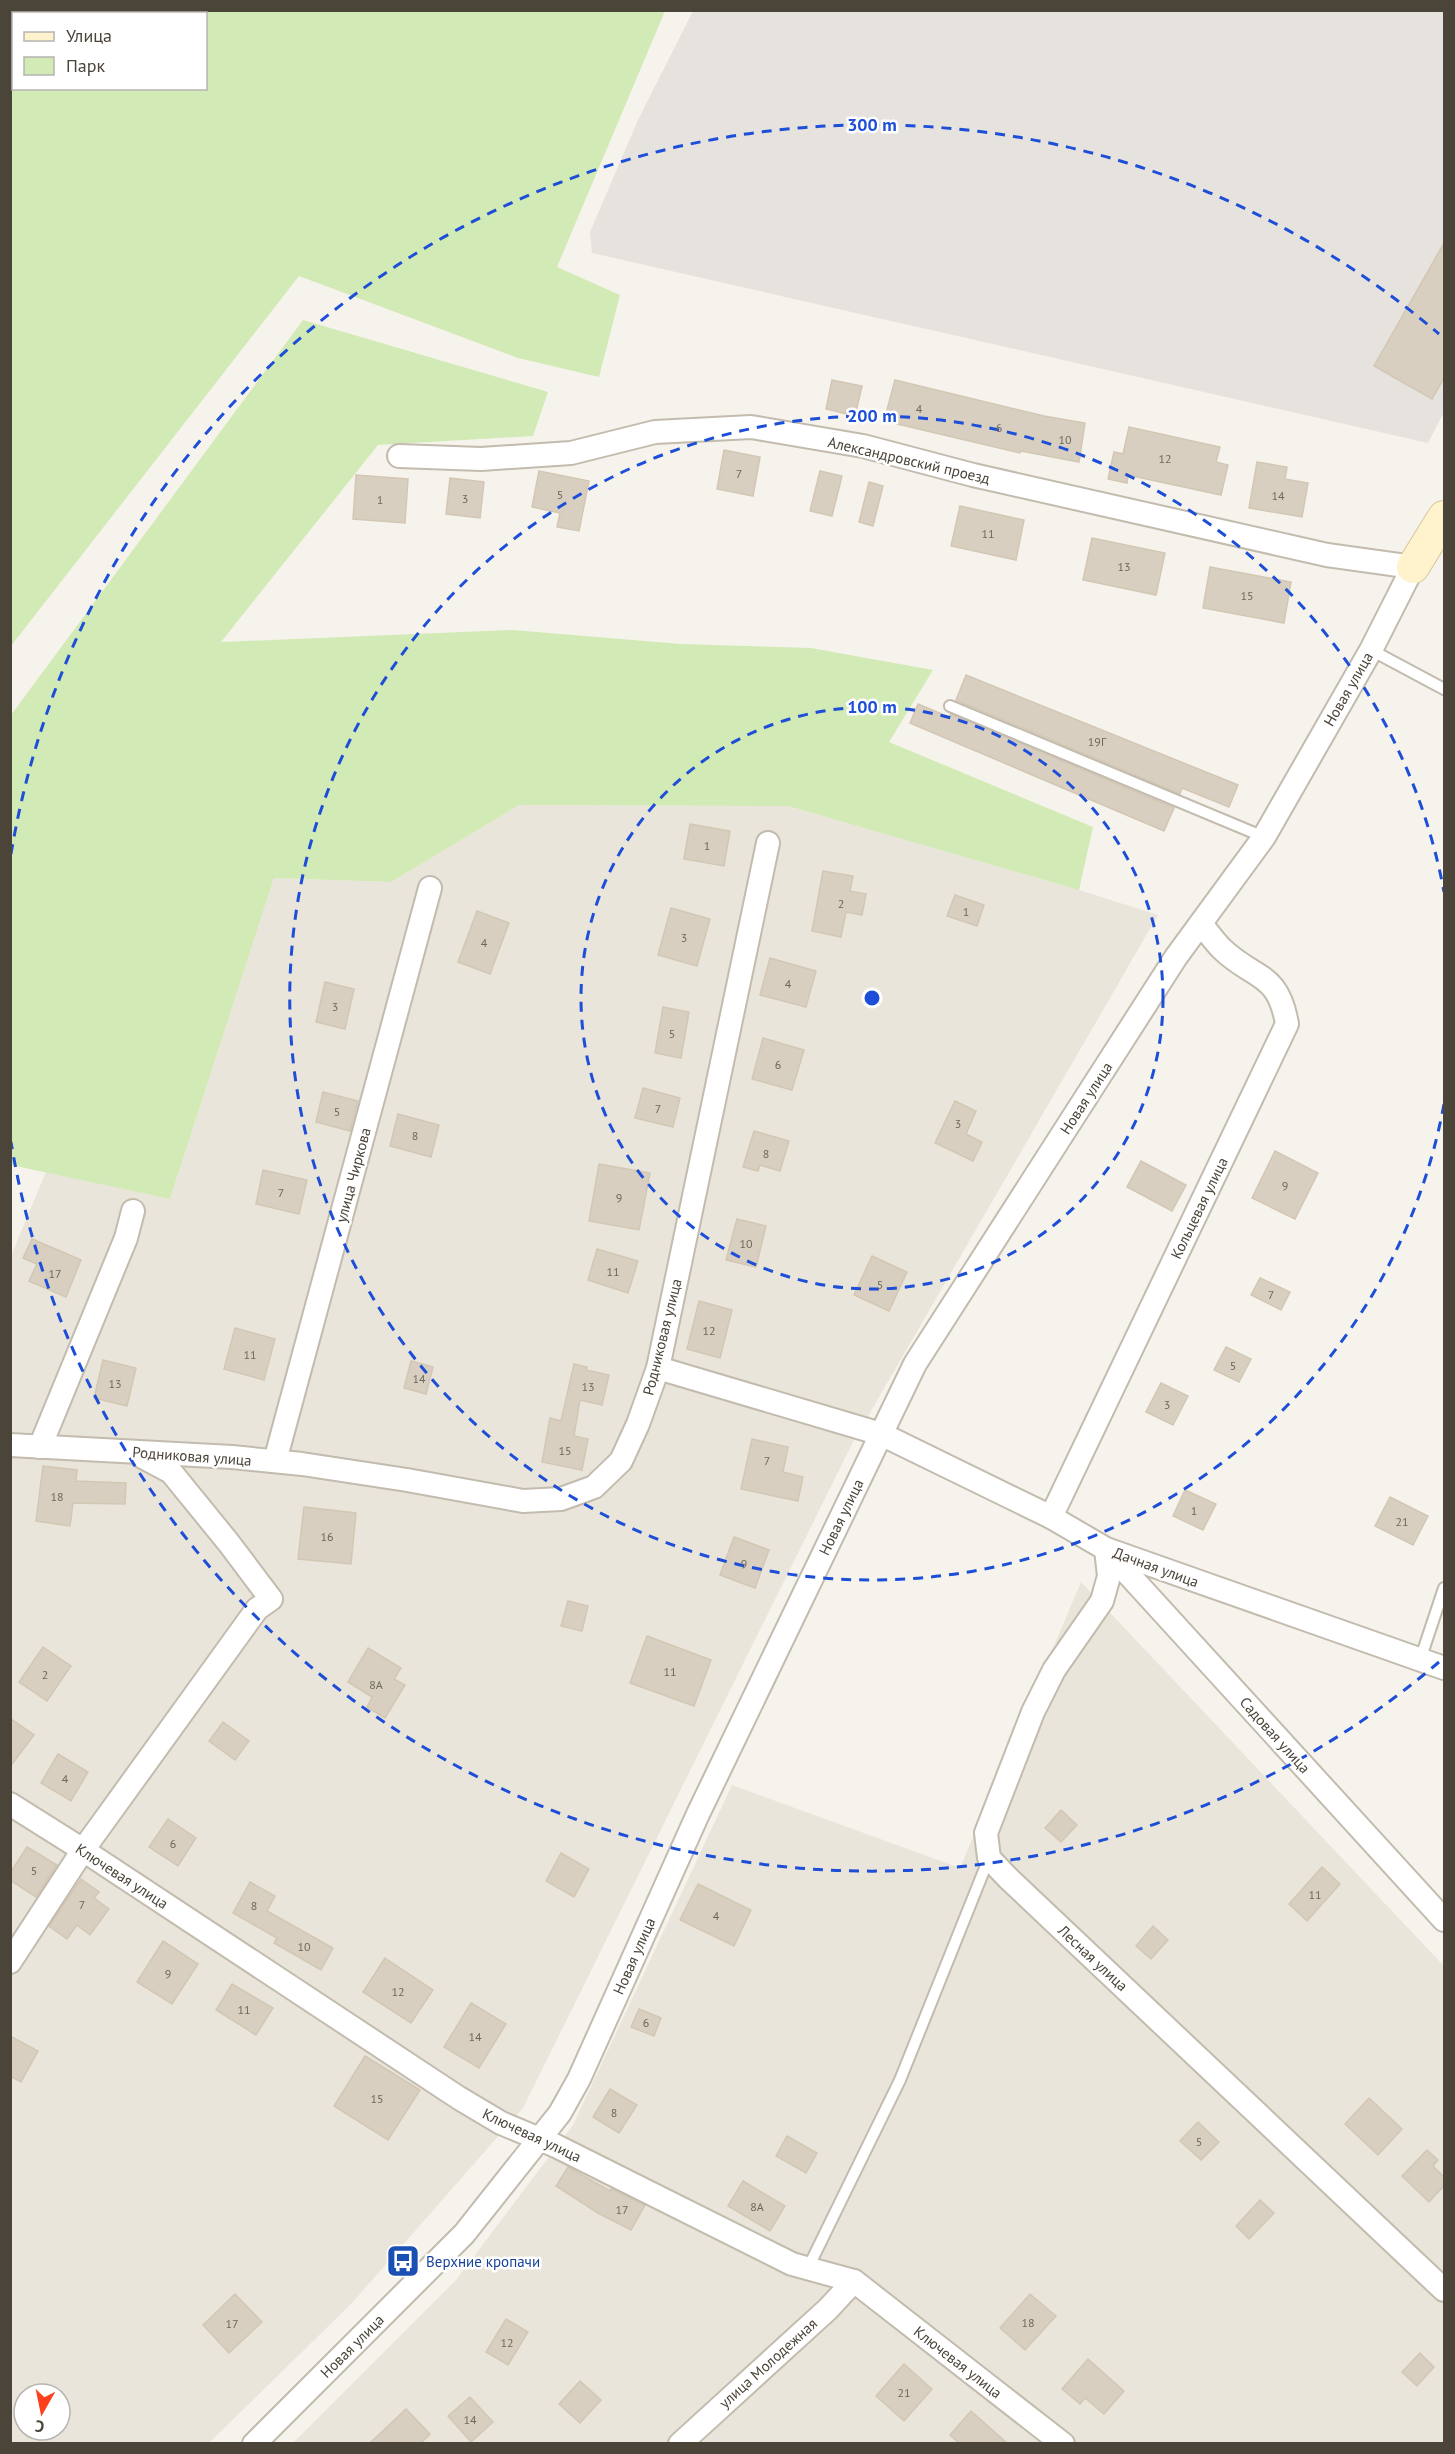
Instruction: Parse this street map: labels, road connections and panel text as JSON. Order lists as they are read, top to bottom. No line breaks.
{"streets":{"street":["Александровский проезд","Новая улица","улица Чиркова","Кольцевая улица","Родниковая улица","Дачная улица","Садовая улица","Ключевая улица","Лесная улица","улица Молодежная"]},"crossings":[["Александровский проезд","Новая улица"],["Новая улица","Кольцевая улица"],["Новая улица","Дачная улица"],["Новая улица","Ключевая улица"],["улица Чиркова","Родниковая улица"],["Кольцевая улица","Дачная улица"],["Родниковая улица","Дачная улица"],["Дачная улица","Садовая улица"],["Ключевая улица","улица Молодежная"]],"places":{"bus stop":["Верхние кропачи"]},"house_numbers":["4","6","10","12","7","5","14","3","1","11","13","15","19Г","1","2","1","3","4","4","3","5","6","7","5","3","8","8","9","7","9","10","11","17","5","7","12","11","5","14","13","13","3","15","7","18","1","21","16","9","11","2","8А","4","6","5","11","7","8","4","10","9","12","11","6","14","15","8","5","8А","17","18","17","12","21","14"],"legend":["Улица","Парк"],"north":"bottom","rings":["300 m","200 m","100 m"]}
